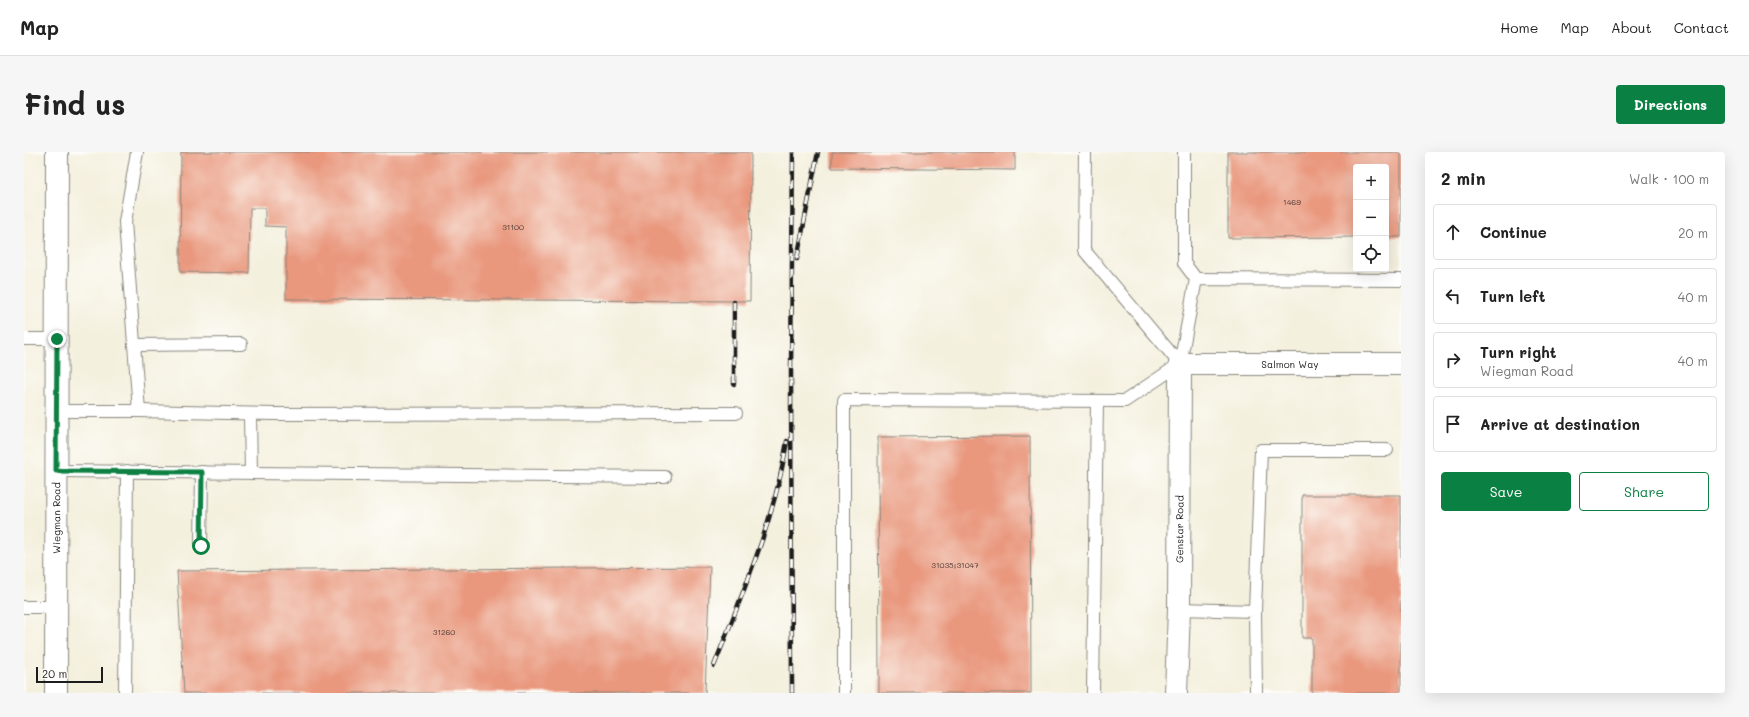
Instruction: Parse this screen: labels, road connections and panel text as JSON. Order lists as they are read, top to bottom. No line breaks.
{"streets":{"street":["Salmon Way","Wiegman Road","Genstar Road"]},"crossings":[["Salmon Way","Genstar Road"]],"house_numbers":["1469","31100","31035;31047","31260"],"scale_bar":"20 m","page":{"header":"Map","nav":["Home","Map","About","Contact"],"buttons":["Directions",["Save","Share"]],"title":"Find us","heading":["2 min","Walk · 100 m"],"map_buttons":["+","−"],"list":[["Continue","20 m"],["Turn left","40 m"],["Turn right","Wiegman Road","40 m"],"Arrive at destination"],"scale":"20 m"}}
